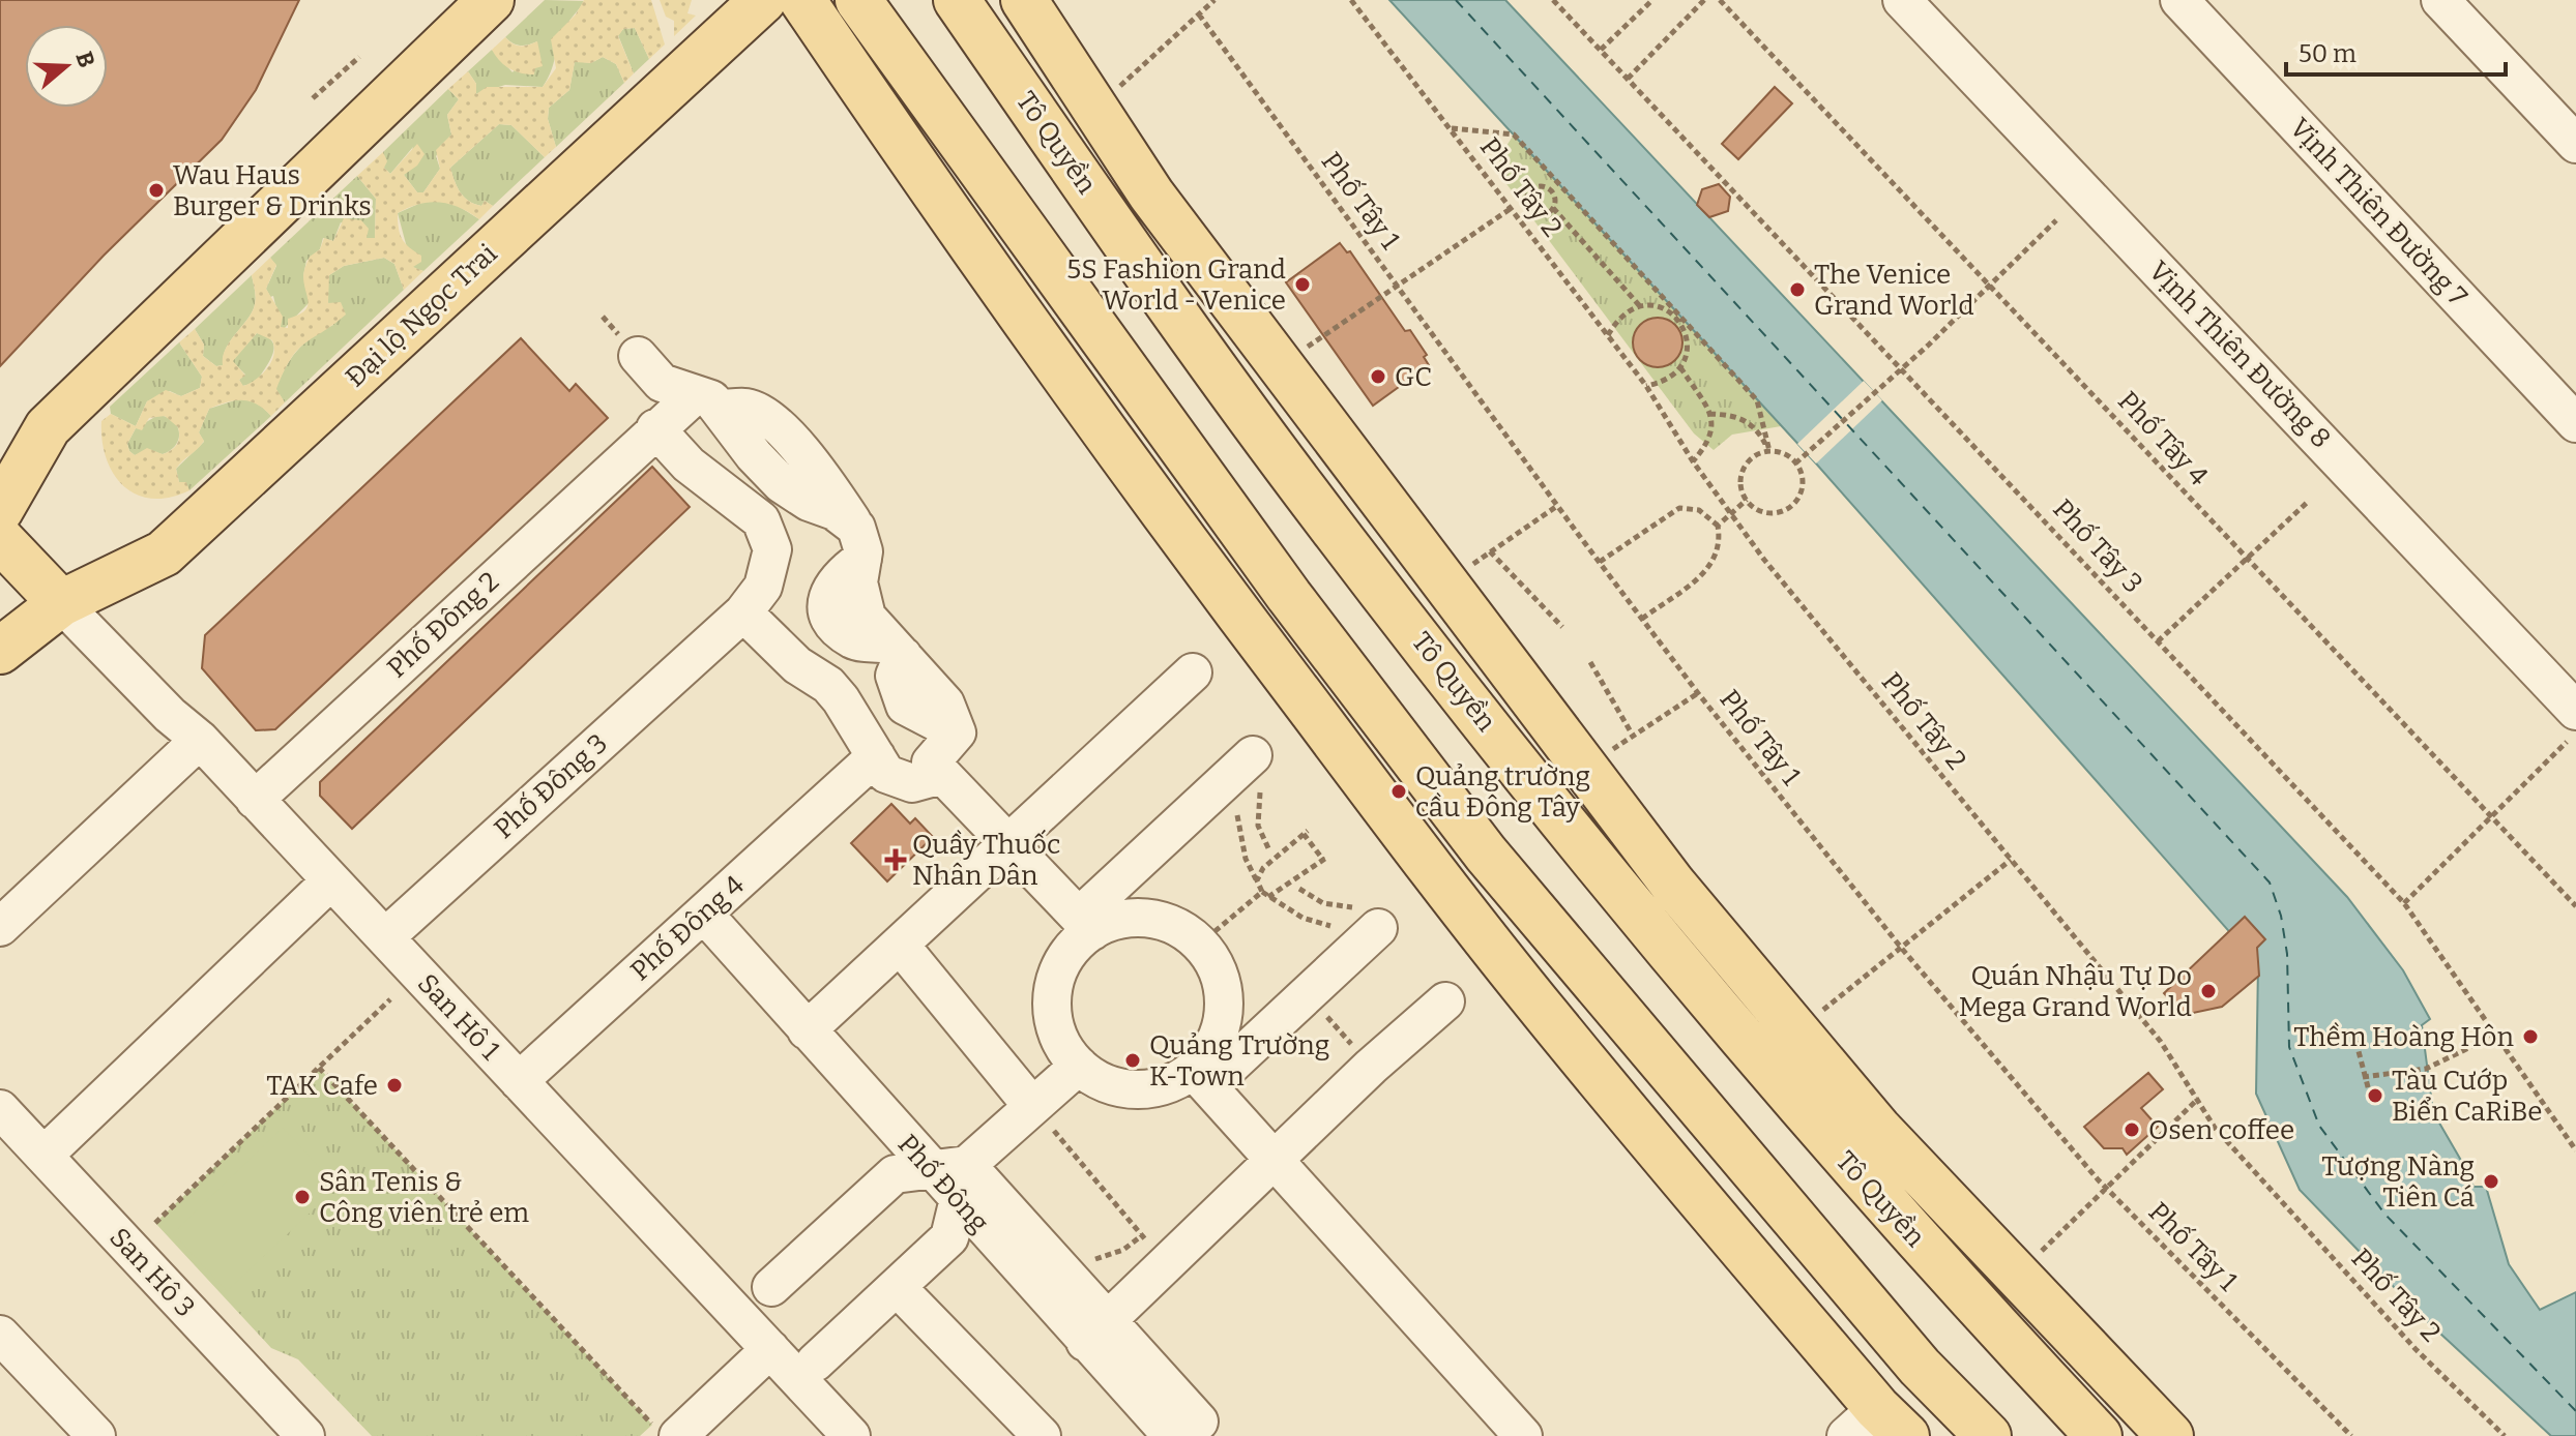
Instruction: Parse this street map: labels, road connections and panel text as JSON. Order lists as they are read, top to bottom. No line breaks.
{"streets":{"main road":["Tô Quyền","Đại lộ Ngọc Trai"],"street":["Vịnh Thiên Đường 7","Vịnh Thiên Đường 8","Phố Đông 2","Phố Đông 3","Phố Đông 4","San Hô 1","Phố Đông","San Hô 3"],"path":["Phố Tây 2","Phố Tây 1","Phố Tây 4","Phố Tây 3"]},"crossings":[["Đại lộ Ngọc Trai","San Hô 1"],["Phố Đông 2","Phố Đông 3"],["Phố Đông 2","San Hô 1"],["Phố Đông 3","San Hô 1"],["Phố Đông 4","San Hô 1"]],"places":{"other":["Wau Haus Burger & Drinks","5S Fashion Grand World - Venice","The Venice Grand World","GC","Quảng trường cầu Đông Tây","Quán Nhậu Tự Do Mega Grand World","Thềm Hoàng Hôn","Quảng Trường K-Town","TAK Cafe","Tàu Cướp Biển CaRiBe","Osen coffee","Tượng Nàng Tiên Cá","Sân Tenis & Công viên trẻ em"],"health":["Quầy Thuốc Nhân Dân"]},"scale_bar":"50 m","north":"right"}
